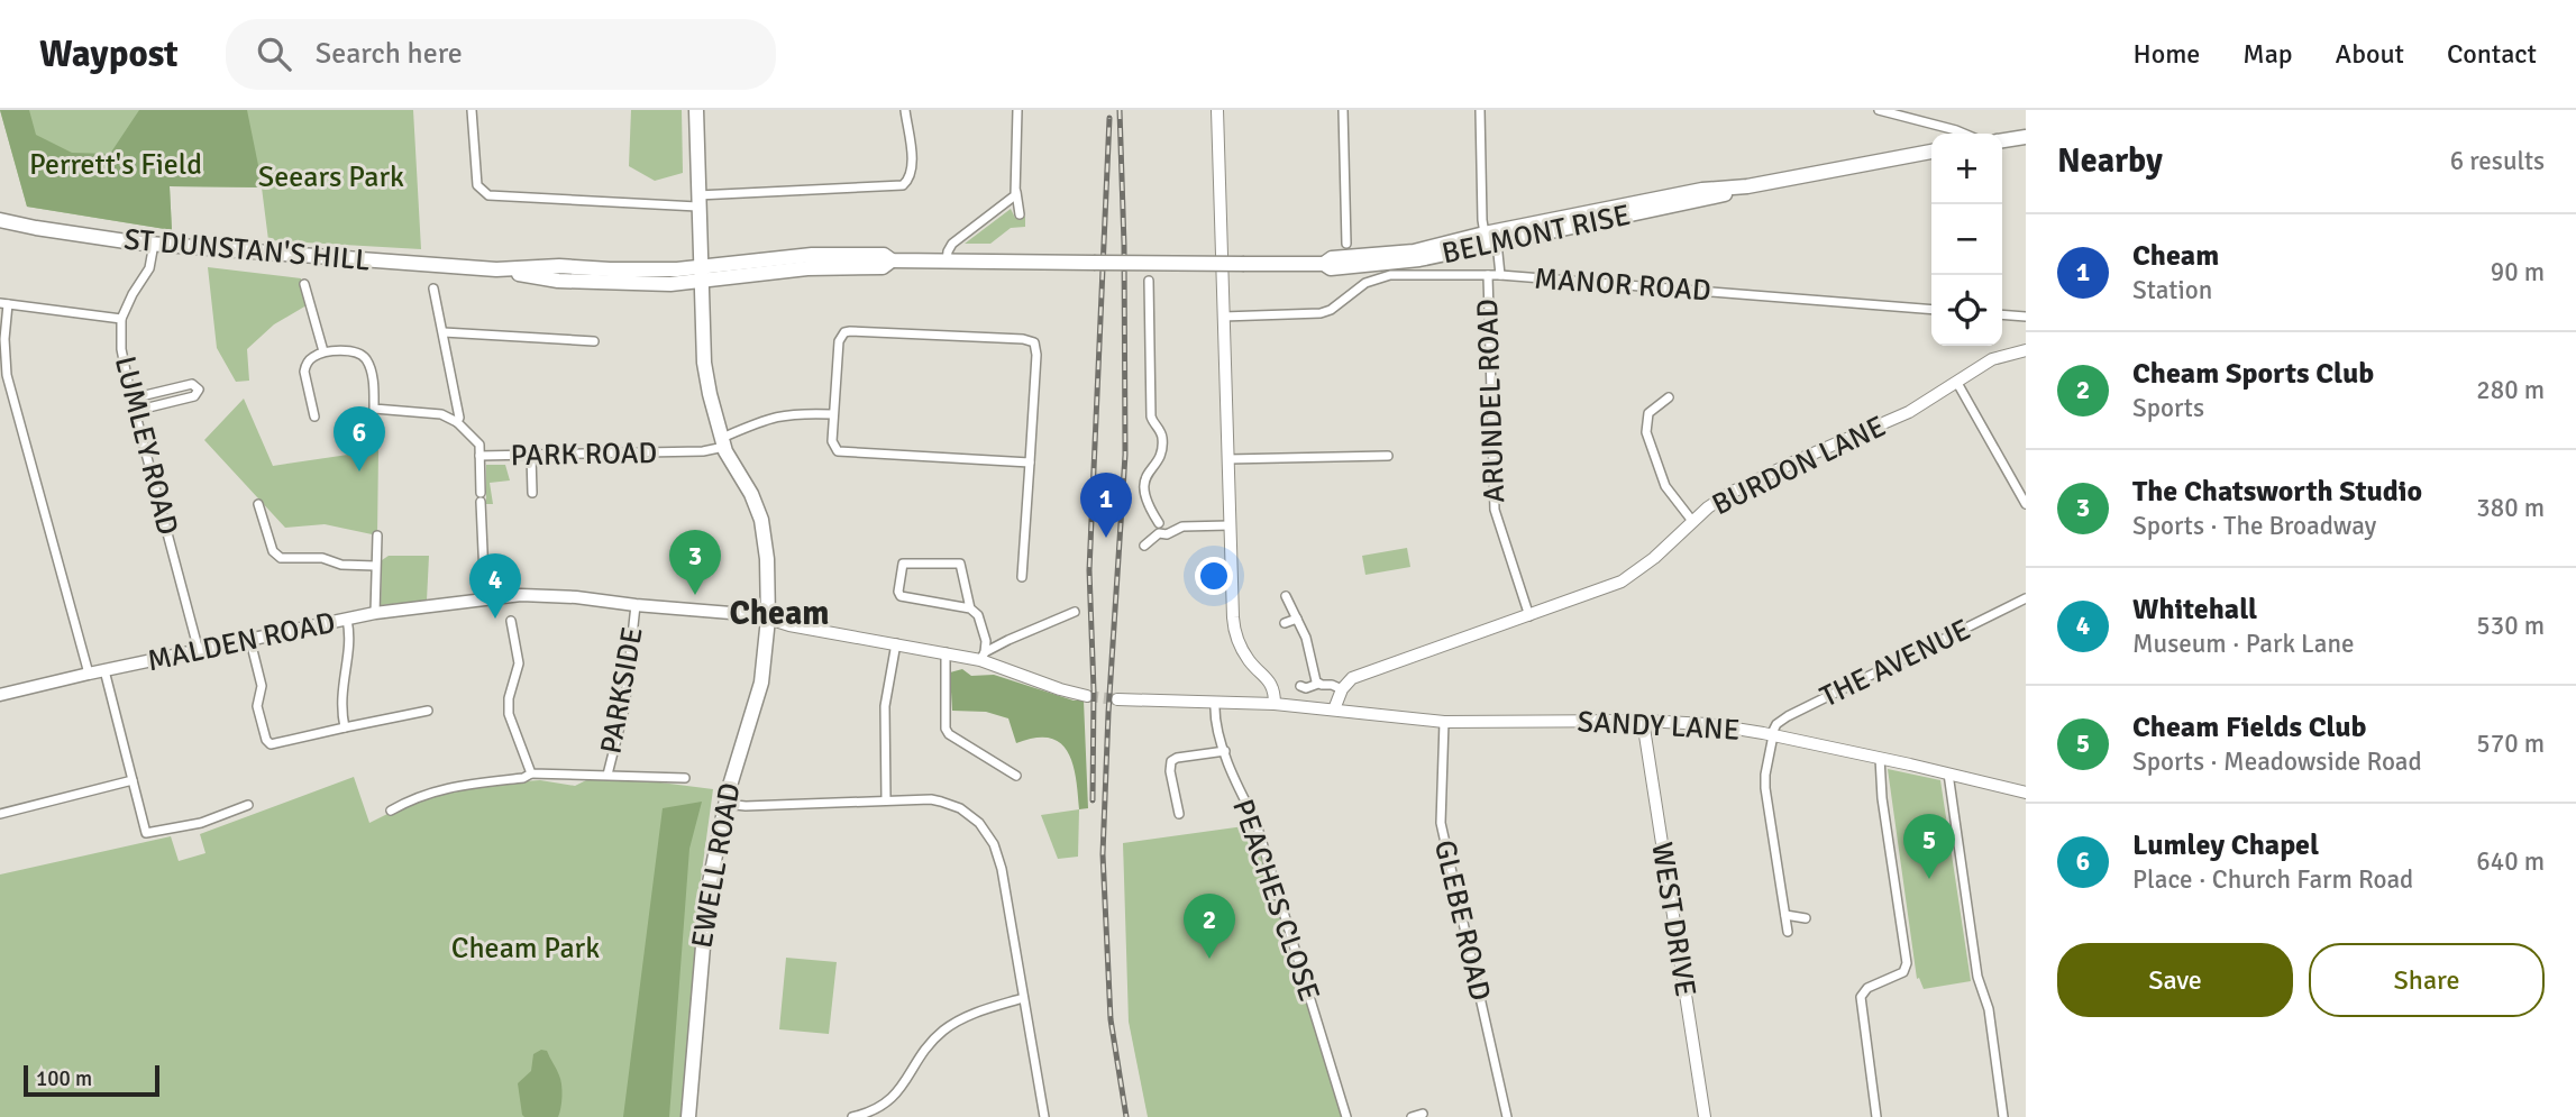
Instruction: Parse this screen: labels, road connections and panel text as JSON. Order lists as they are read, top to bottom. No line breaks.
{"streets":{"highway":["BELMONT RISE","ST DUNSTAN'S HILL","EWELL ROAD"],"main road":["MALDEN ROAD"],"street":["MANOR ROAD","ARUNDEL ROAD","LUMLEY ROAD","PARK ROAD","BURDON LANE","THE AVENUE","PARKSIDE","SANDY LANE","PEACHES CLOSE","WEST DRIVE","GLEBE ROAD"]},"crossings":[["BELMONT RISE","ST DUNSTAN'S HILL"],["BELMONT RISE","ARUNDEL ROAD"],["ST DUNSTAN'S HILL","LUMLEY ROAD"],["ST DUNSTAN'S HILL","EWELL ROAD"],["MANOR ROAD","ARUNDEL ROAD"],["ARUNDEL ROAD","BURDON LANE"],["LUMLEY ROAD","MALDEN ROAD"],["PARK ROAD","MALDEN ROAD"],["PARK ROAD","EWELL ROAD"],["MALDEN ROAD","PARKSIDE"],["MALDEN ROAD","EWELL ROAD"],["THE AVENUE","SANDY LANE"],["SANDY LANE","PEACHES CLOSE"],["SANDY LANE","WEST DRIVE"],["SANDY LANE","GLEBE ROAD"]],"districts":["Cheam"],"parks":["Perrett's Field","Seears Park","Cheam Park"],"scale_bar":"100 m","page":{"header":"Waypost","search":"Search here","nav":["Home","Map","About","Contact"],"heading":["Nearby","6 results"],"map_buttons":["+","−"],"list":[{"mark":"1","name":"Cheam","note":"Station","value":"90 m"},{"mark":"2","name":"Cheam Sports Club","note":"Sports","value":"280 m"},{"mark":"3","name":"The Chatsworth Studio","note":"Sports · The Broadway","value":"380 m"},{"mark":"4","name":"Whitehall","note":"Museum · Park Lane","value":"530 m"},{"mark":"5","name":"Cheam Fields Club","note":"Sports · Meadowside Road","value":"570 m"},{"mark":"6","name":"Lumley Chapel","note":"Place · Church Farm Road","value":"640 m"}],"pins":["6","1","3","4","5","2"],"buttons":["Save","Share"],"scale":"100 m"}}
